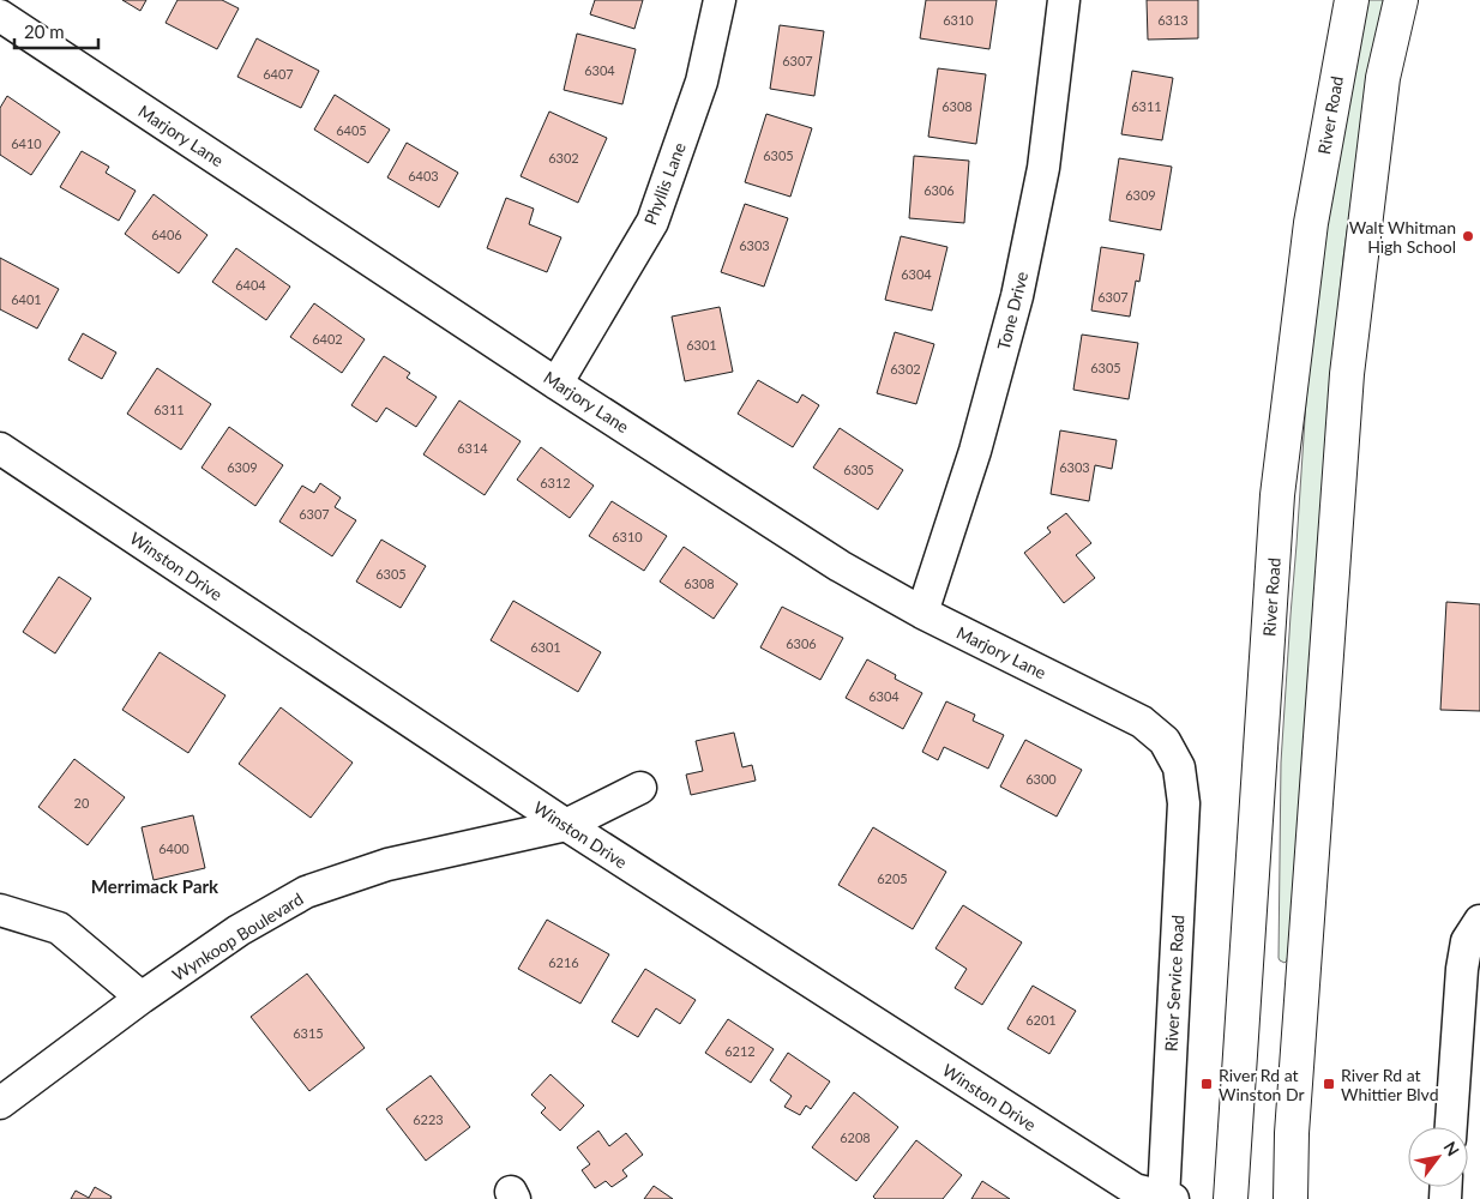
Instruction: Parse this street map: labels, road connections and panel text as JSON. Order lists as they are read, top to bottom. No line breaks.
{"streets":{"main road":["River Road"],"street":["Marjory Lane","Phyllis Lane","Tone Drive","Winston Drive","Wynkoop Boulevard","River Service Road"]},"crossings":[["Marjory Lane","Phyllis Lane"],["Marjory Lane","Tone Drive"],["Marjory Lane","River Service Road"],["Winston Drive","Wynkoop Boulevard"],["Winston Drive","River Service Road"]],"districts":["Merrimack Park"],"places":{"other":["Walt Whitman High School"],"transit":["River Rd at Winston Dr","River Rd at Whittier Blvd"]},"house_numbers":["6310","6313","6307","6304","6407","6308","6311","6405","6410","6305","6302","6403","6306","6309","6406","6303","6304","6404","6307","6401","6402","6301","6305","6302","6311","6314","6309","6303","6305","6312","6307","6310","6305","6308","6306","6301","6304","6300","20","6400","6205","6216","6201","6315","6212","6223","6208"],"scale_bar":"20 m","north":"top right"}
